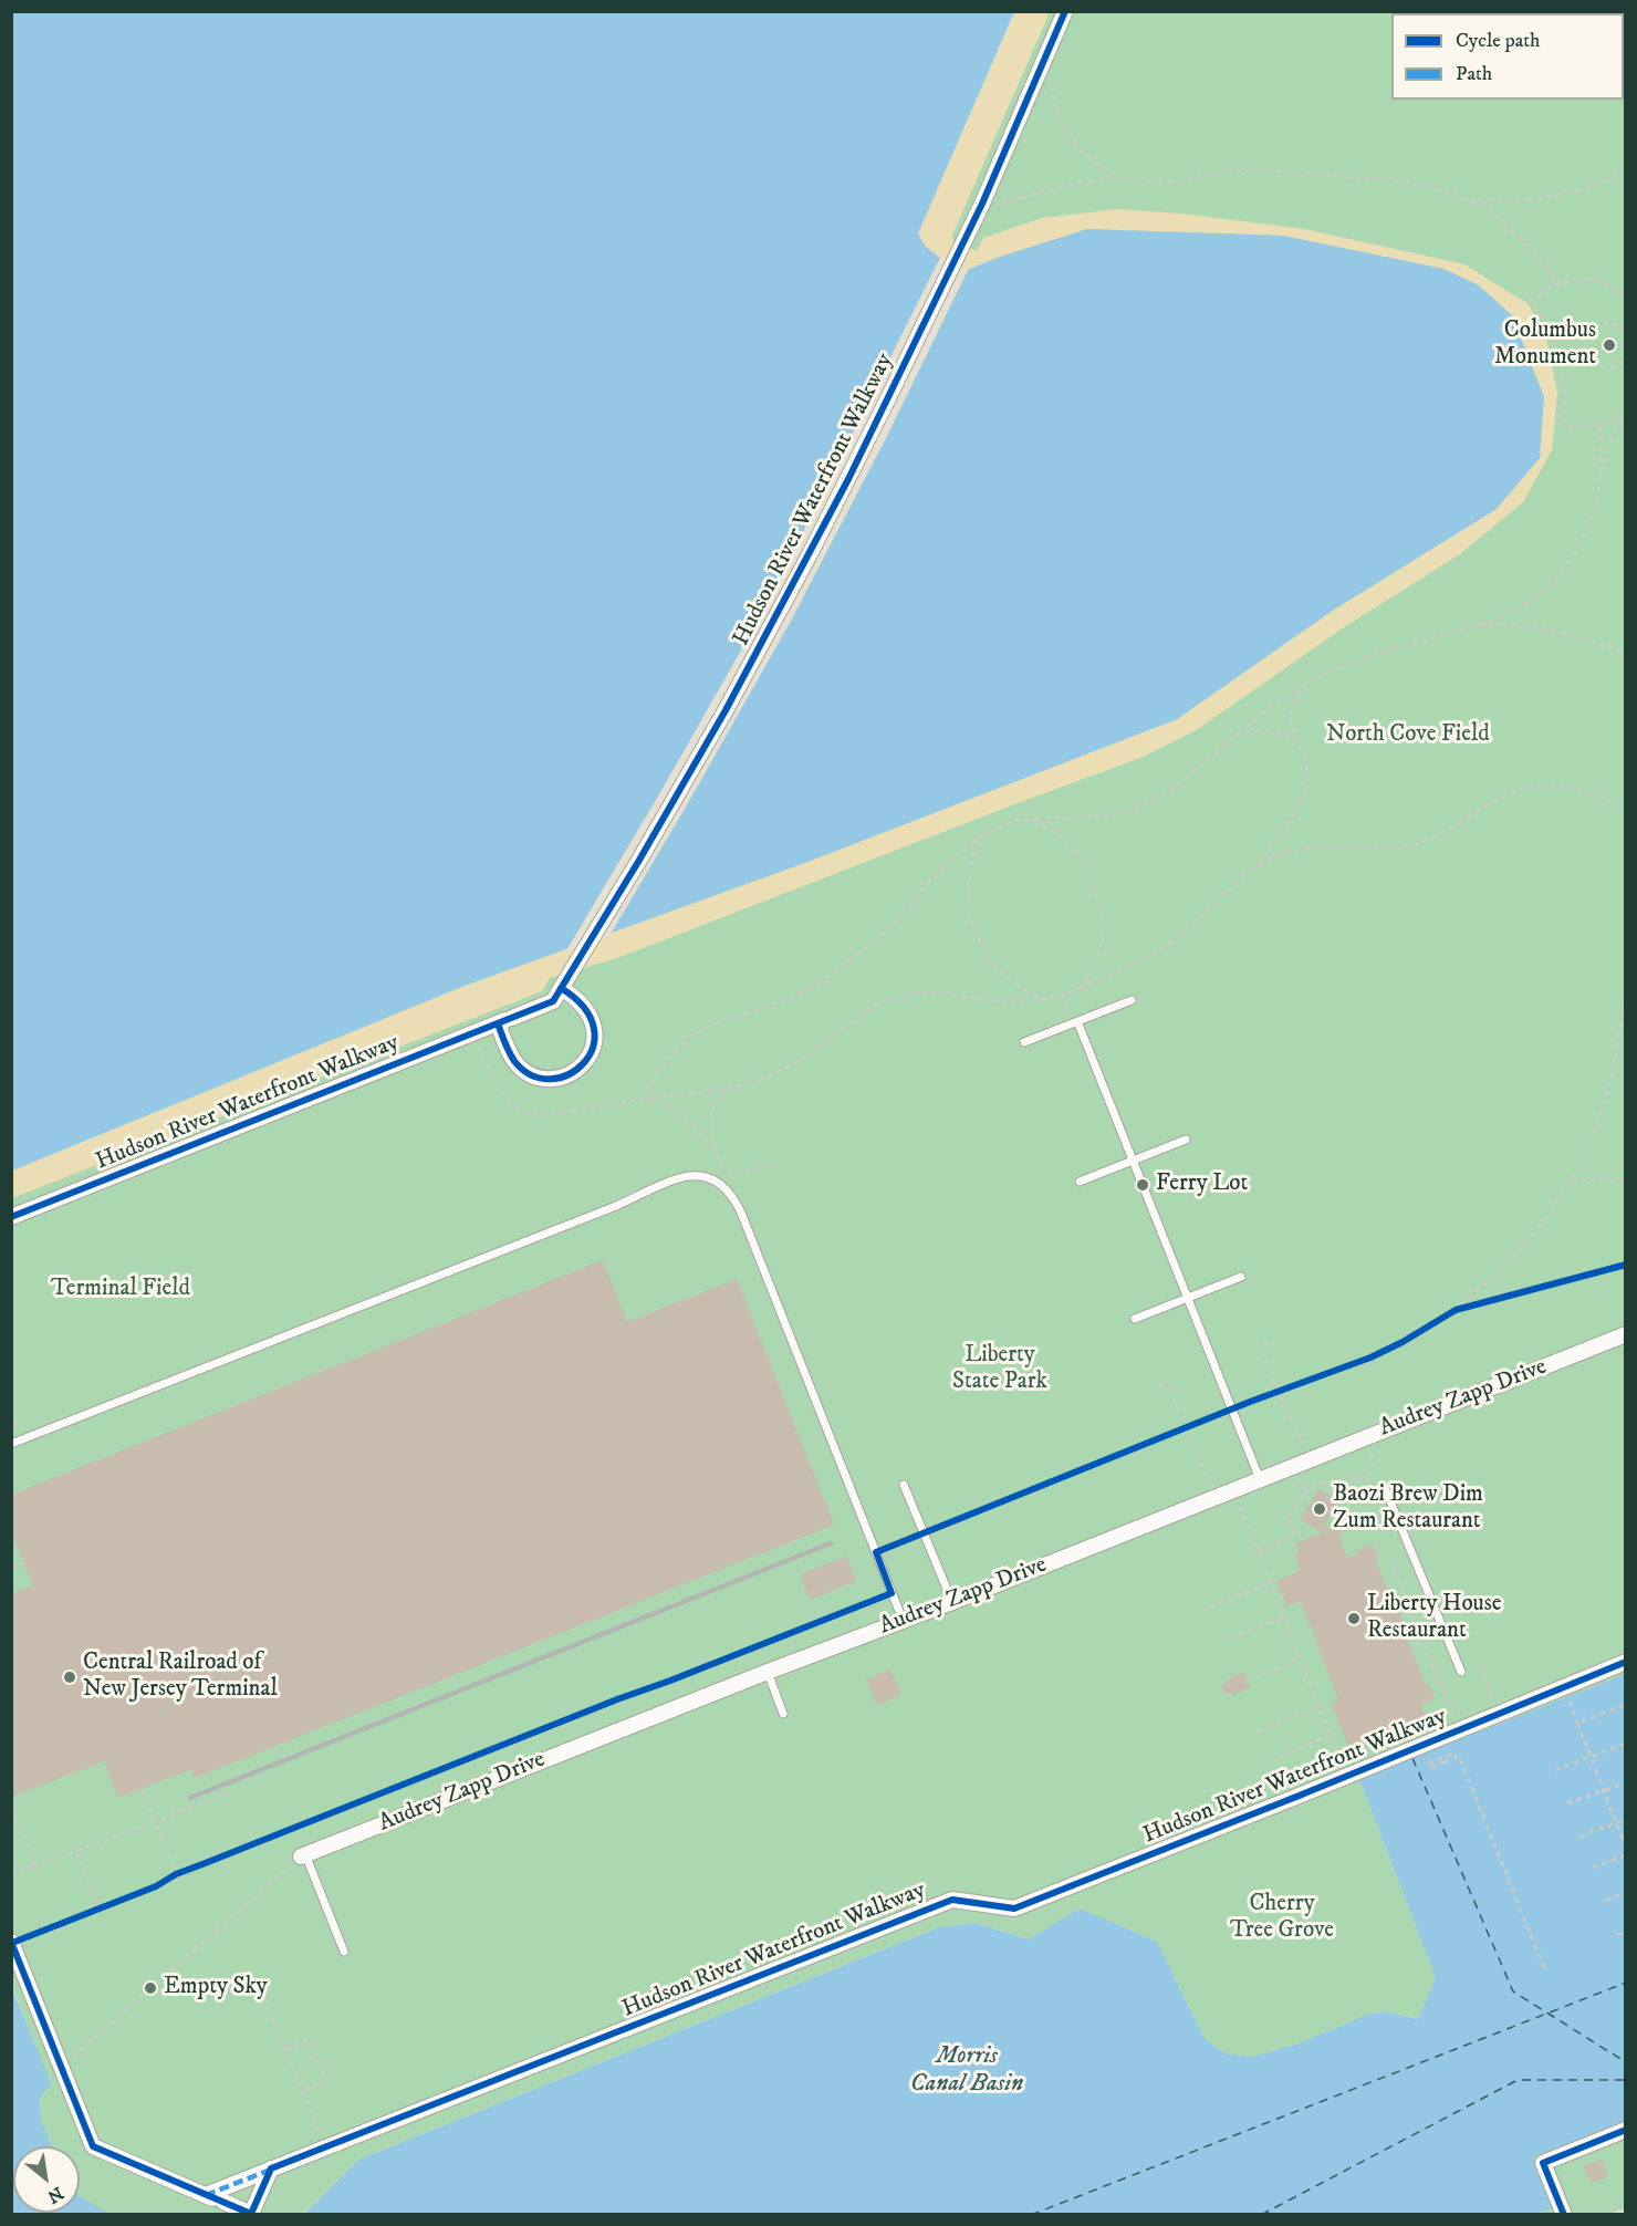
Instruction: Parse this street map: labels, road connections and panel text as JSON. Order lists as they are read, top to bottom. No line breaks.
{"streets":{"street":["Hudson River Waterfront Walkway","Audrey Zapp Drive"]},"water":["Morris Canal Basin"],"parks":["North Cove Field","Terminal Field","Liberty State Park","Cherry Tree Grove"],"places":["Columbus Monument","Ferry Lot","Baozi Brew Dim Zum Restaurant","Liberty House Restaurant","Central Railroad of New Jersey Terminal","Empty Sky"],"legend":["Cycle path","Path"],"north":"bottom right"}
